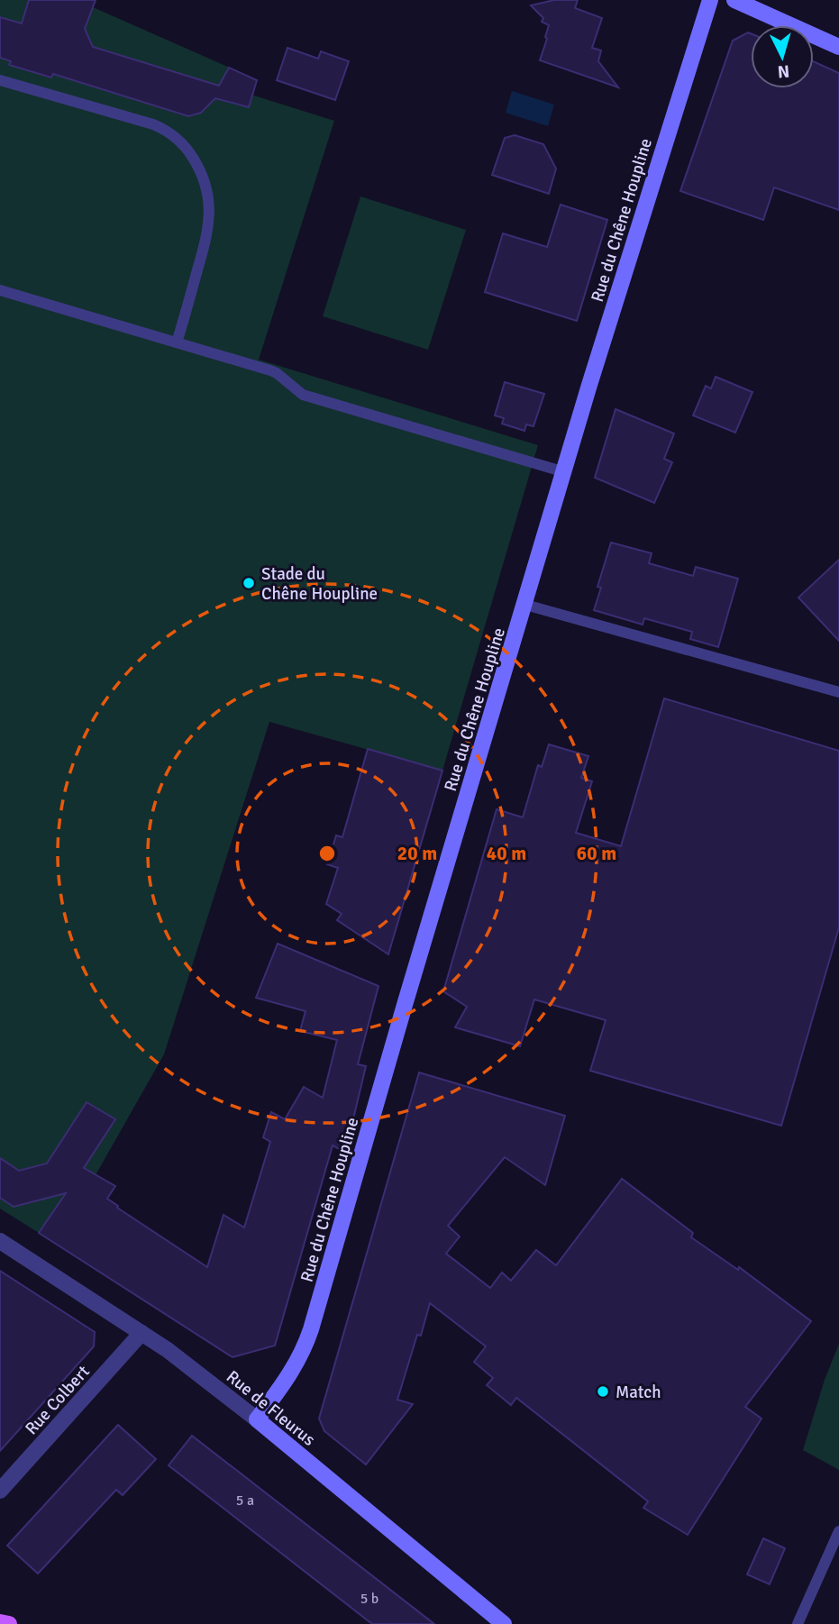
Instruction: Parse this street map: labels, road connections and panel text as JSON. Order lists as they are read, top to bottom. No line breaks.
{"streets":{"street":["Rue du Chêne Houpline","Rue Colbert","Rue de Fleurus"]},"crossings":[["Rue du Chêne Houpline","Rue de Fleurus"],["Rue Colbert","Rue de Fleurus"]],"places":["Stade du Chêne Houpline","Match"],"house_numbers":["5 a","5 b"],"north":"bottom","rings":["20 m","40 m","60 m"]}
